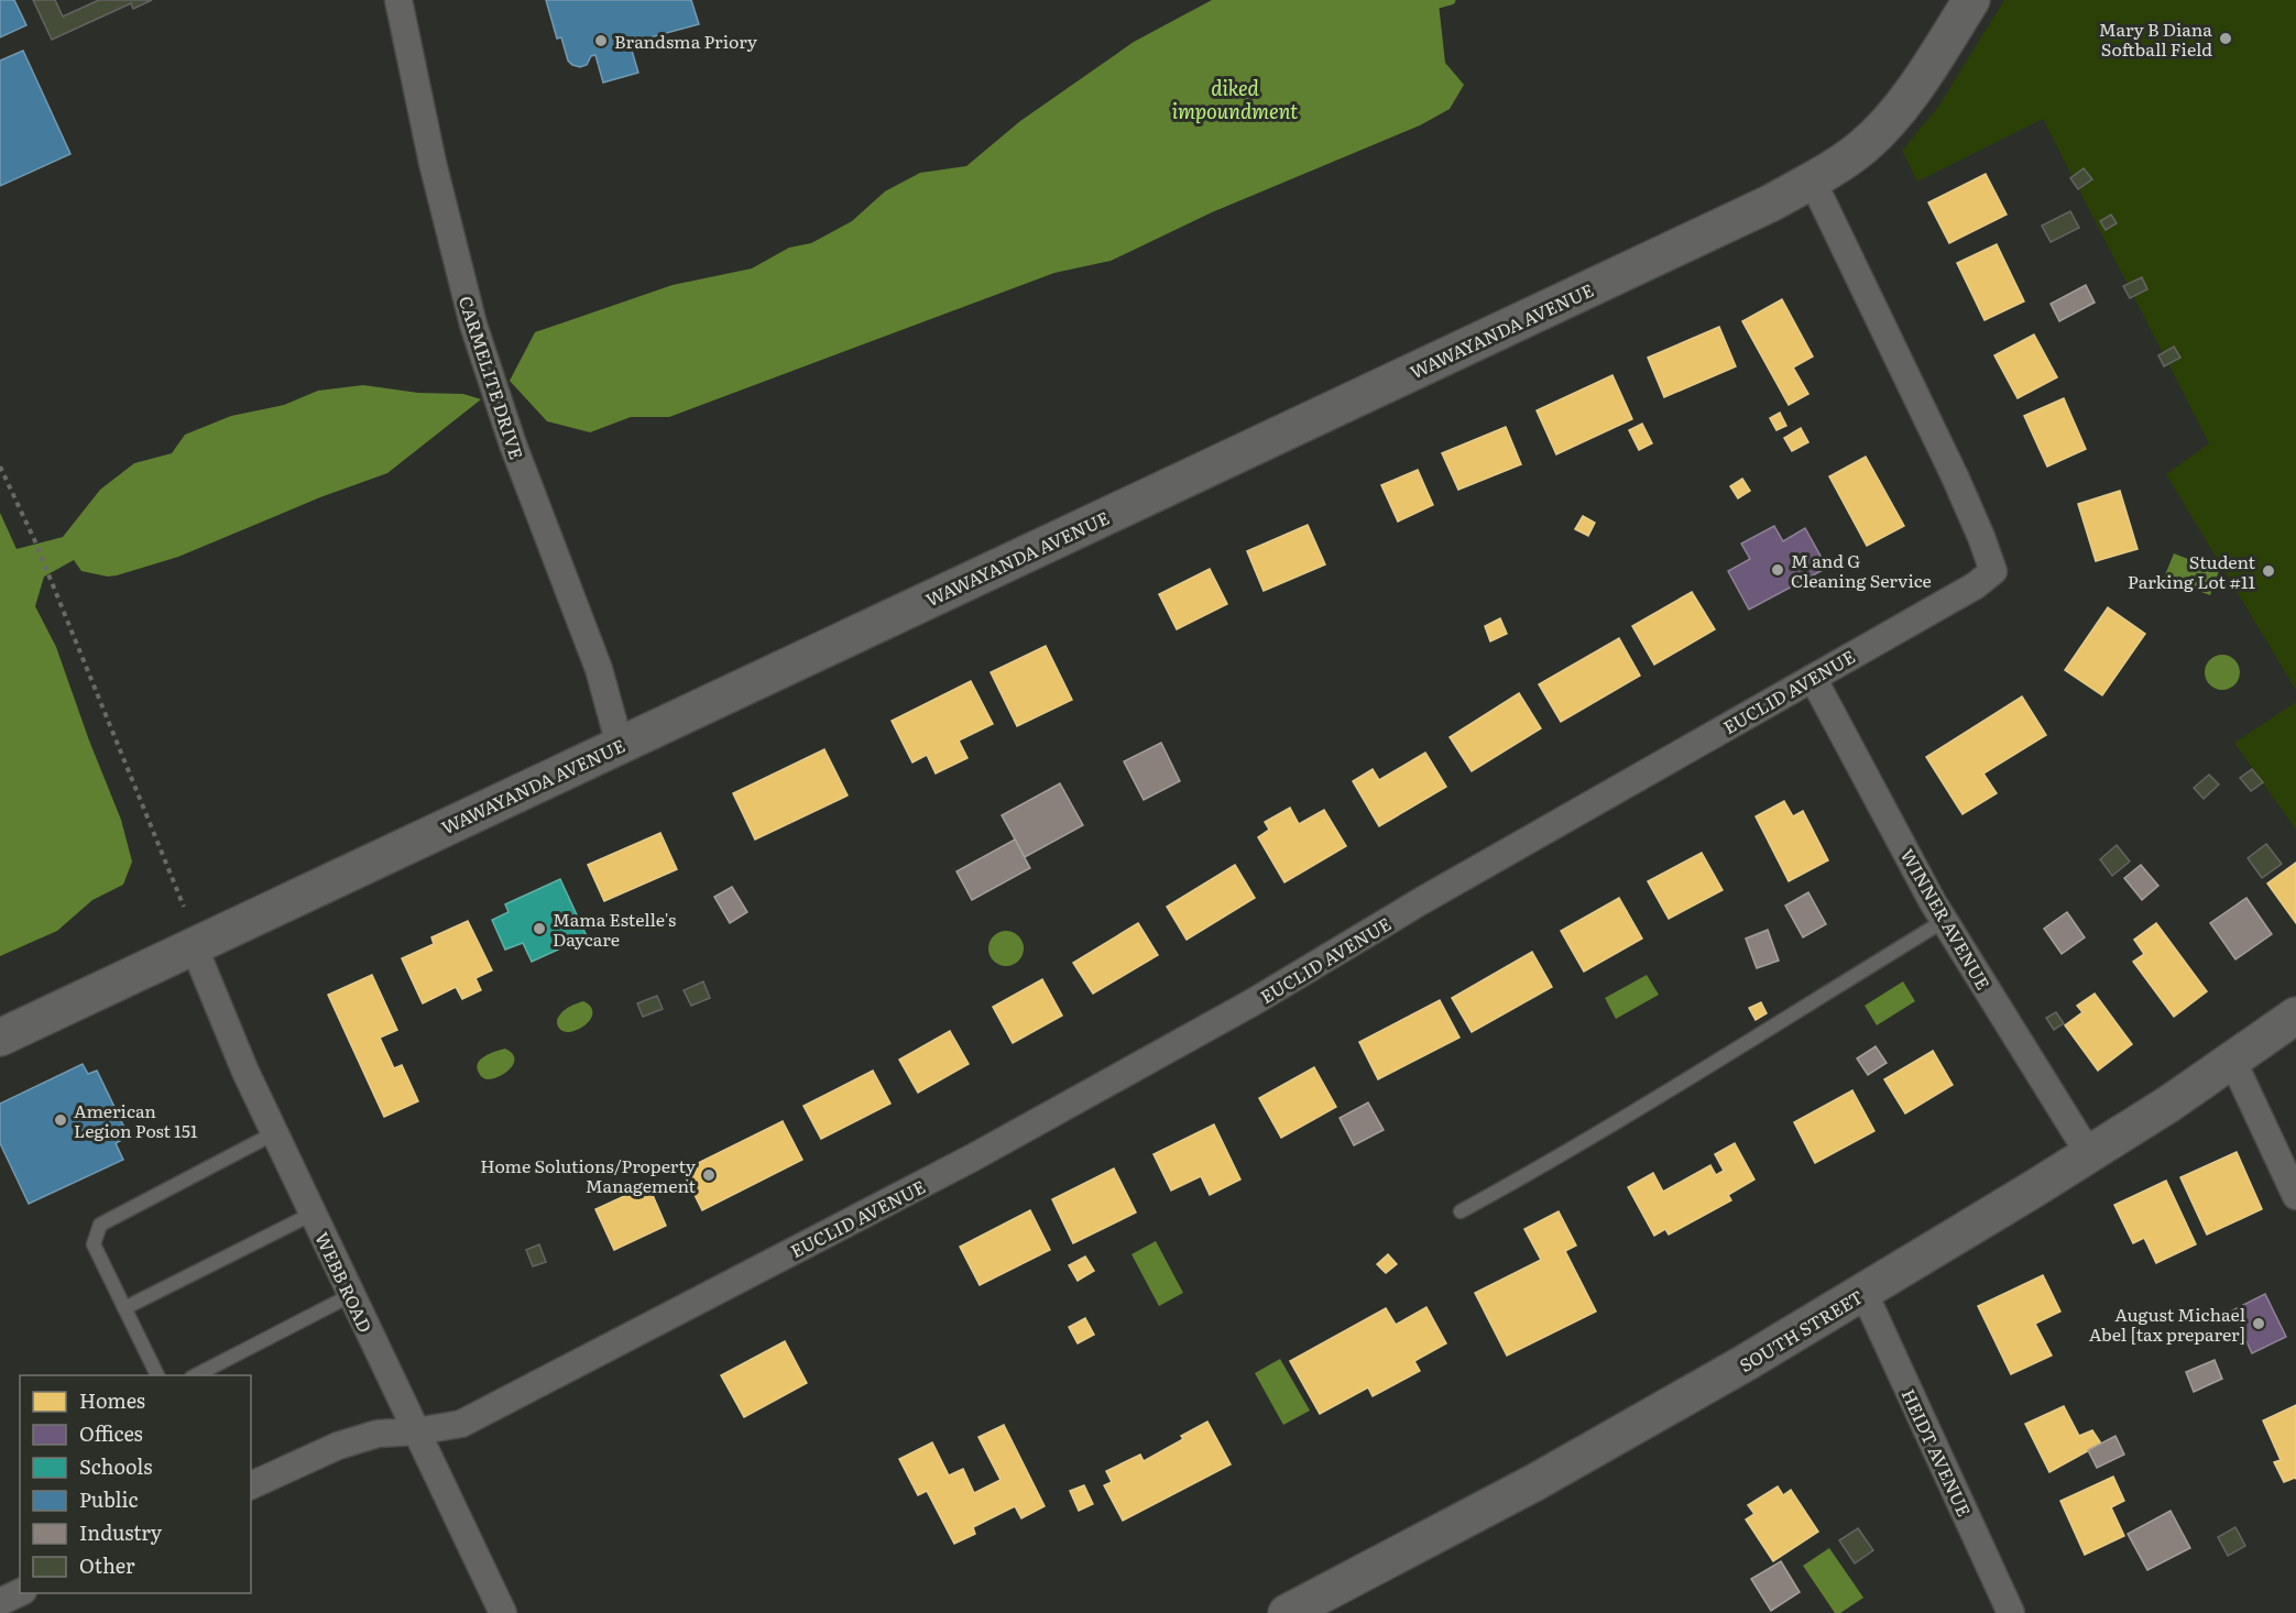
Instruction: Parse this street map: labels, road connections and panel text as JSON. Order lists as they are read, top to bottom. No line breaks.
{"streets":{"street":["WAWAYANDA AVENUE","CARMELITE DRIVE","EUCLID AVENUE","WINNER AVENUE","WEBB ROAD","SOUTH STREET","HEIDT AVENUE"]},"crossings":[["WAWAYANDA AVENUE","CARMELITE DRIVE"],["WAWAYANDA AVENUE","EUCLID AVENUE"],["WAWAYANDA AVENUE","WEBB ROAD"],["EUCLID AVENUE","WINNER AVENUE"],["EUCLID AVENUE","WEBB ROAD"],["WINNER AVENUE","SOUTH STREET"],["SOUTH STREET","HEIDT AVENUE"]],"water":["diked impoundment"],"places":["Mary B Diana Softball Field","Brandsma Priory","M and G Cleaning Service","Student Parking Lot #11","Mama Estelle's Daycare","American Legion Post 151","Home Solutions/Property Management","August Michael Abel [tax preparer]"],"legend":["Homes","Offices","Schools","Public","Industry","Other"]}
